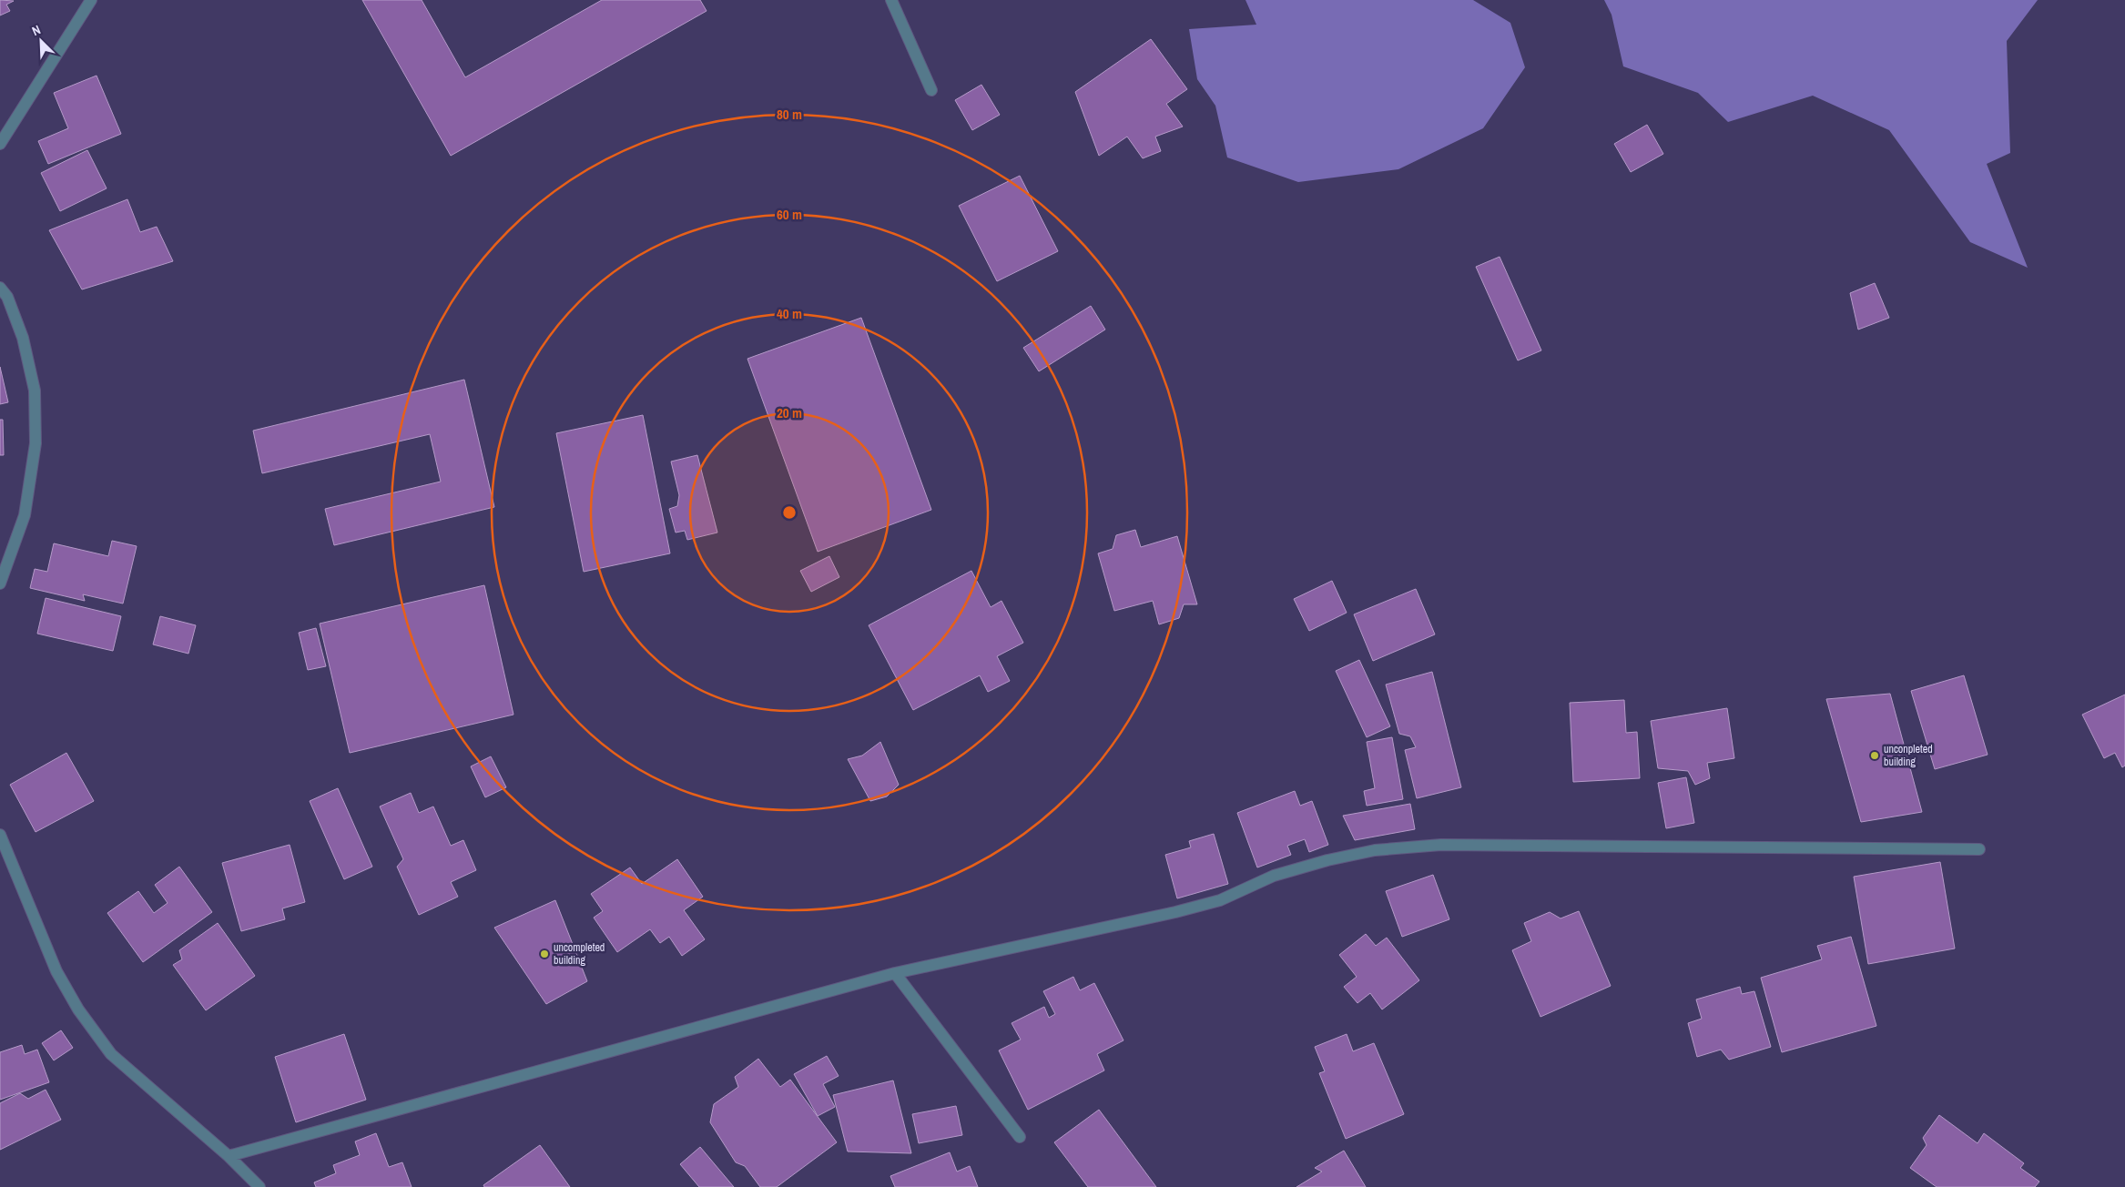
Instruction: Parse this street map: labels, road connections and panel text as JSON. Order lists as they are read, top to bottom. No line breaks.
{"places":["unconpleted building","uncompleted building"],"north":"top left","rings":["80 m","60 m","40 m","20 m"]}
